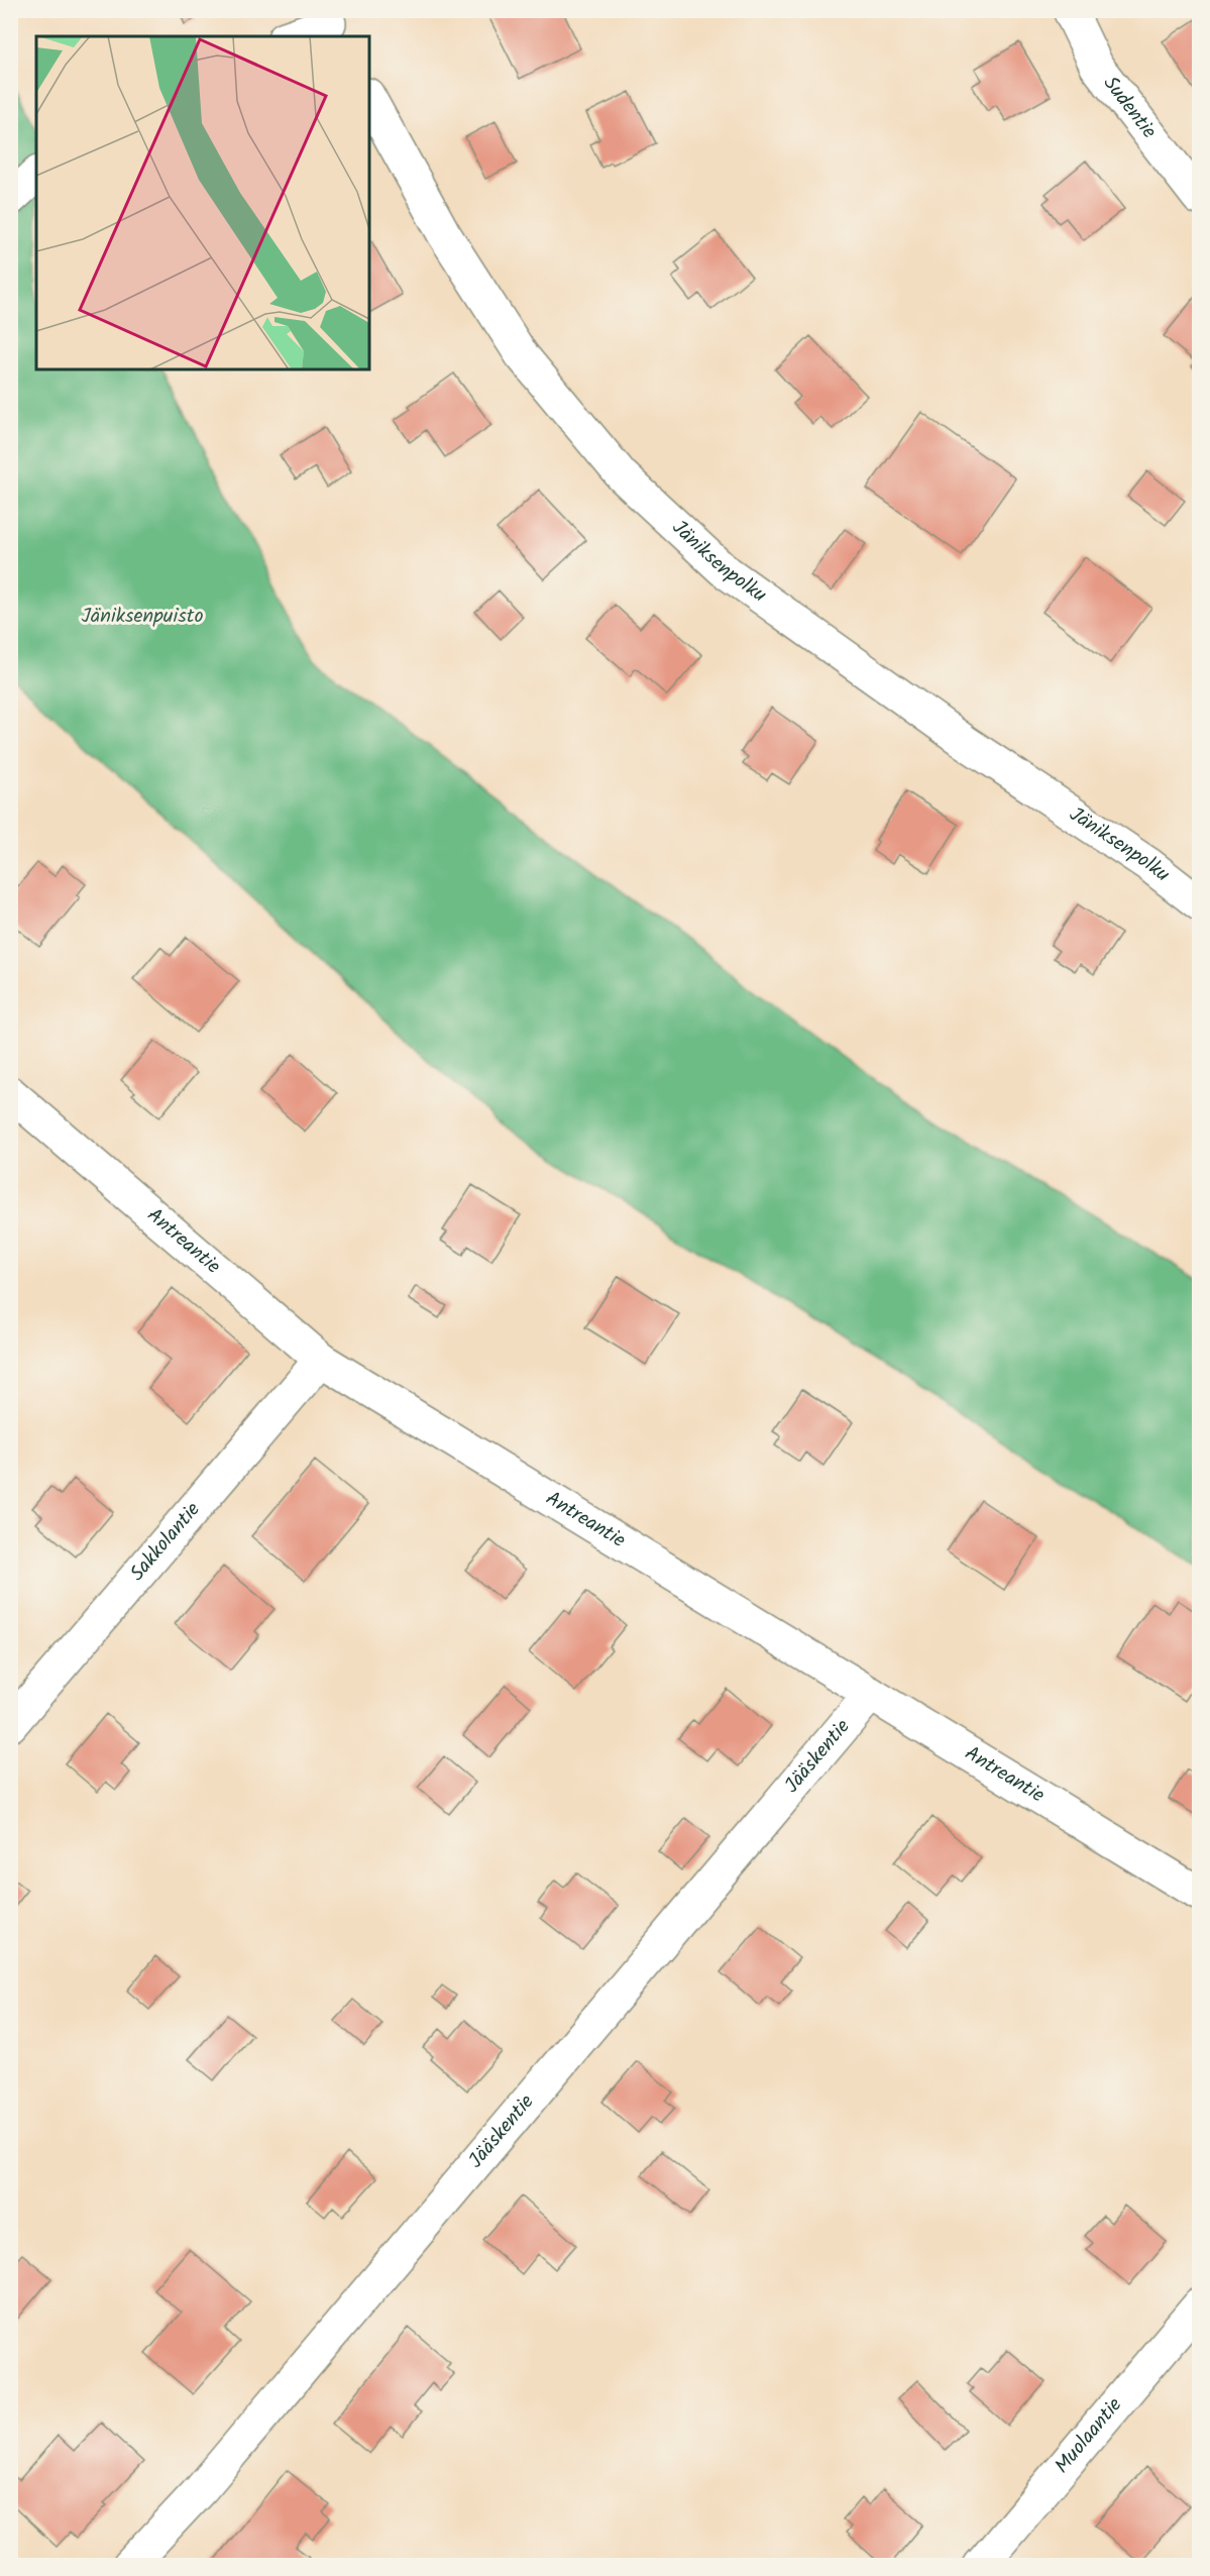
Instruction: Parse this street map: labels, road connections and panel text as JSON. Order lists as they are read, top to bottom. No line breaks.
{"streets":{"street":["Sudentie","Jäniksenpolku","Antreantie","Sakkolantie","Jääskentie","Muolaantie"]},"crossings":[["Antreantie","Sakkolantie"],["Antreantie","Jääskentie"]],"parks":["Jäniksenpuisto"]}
